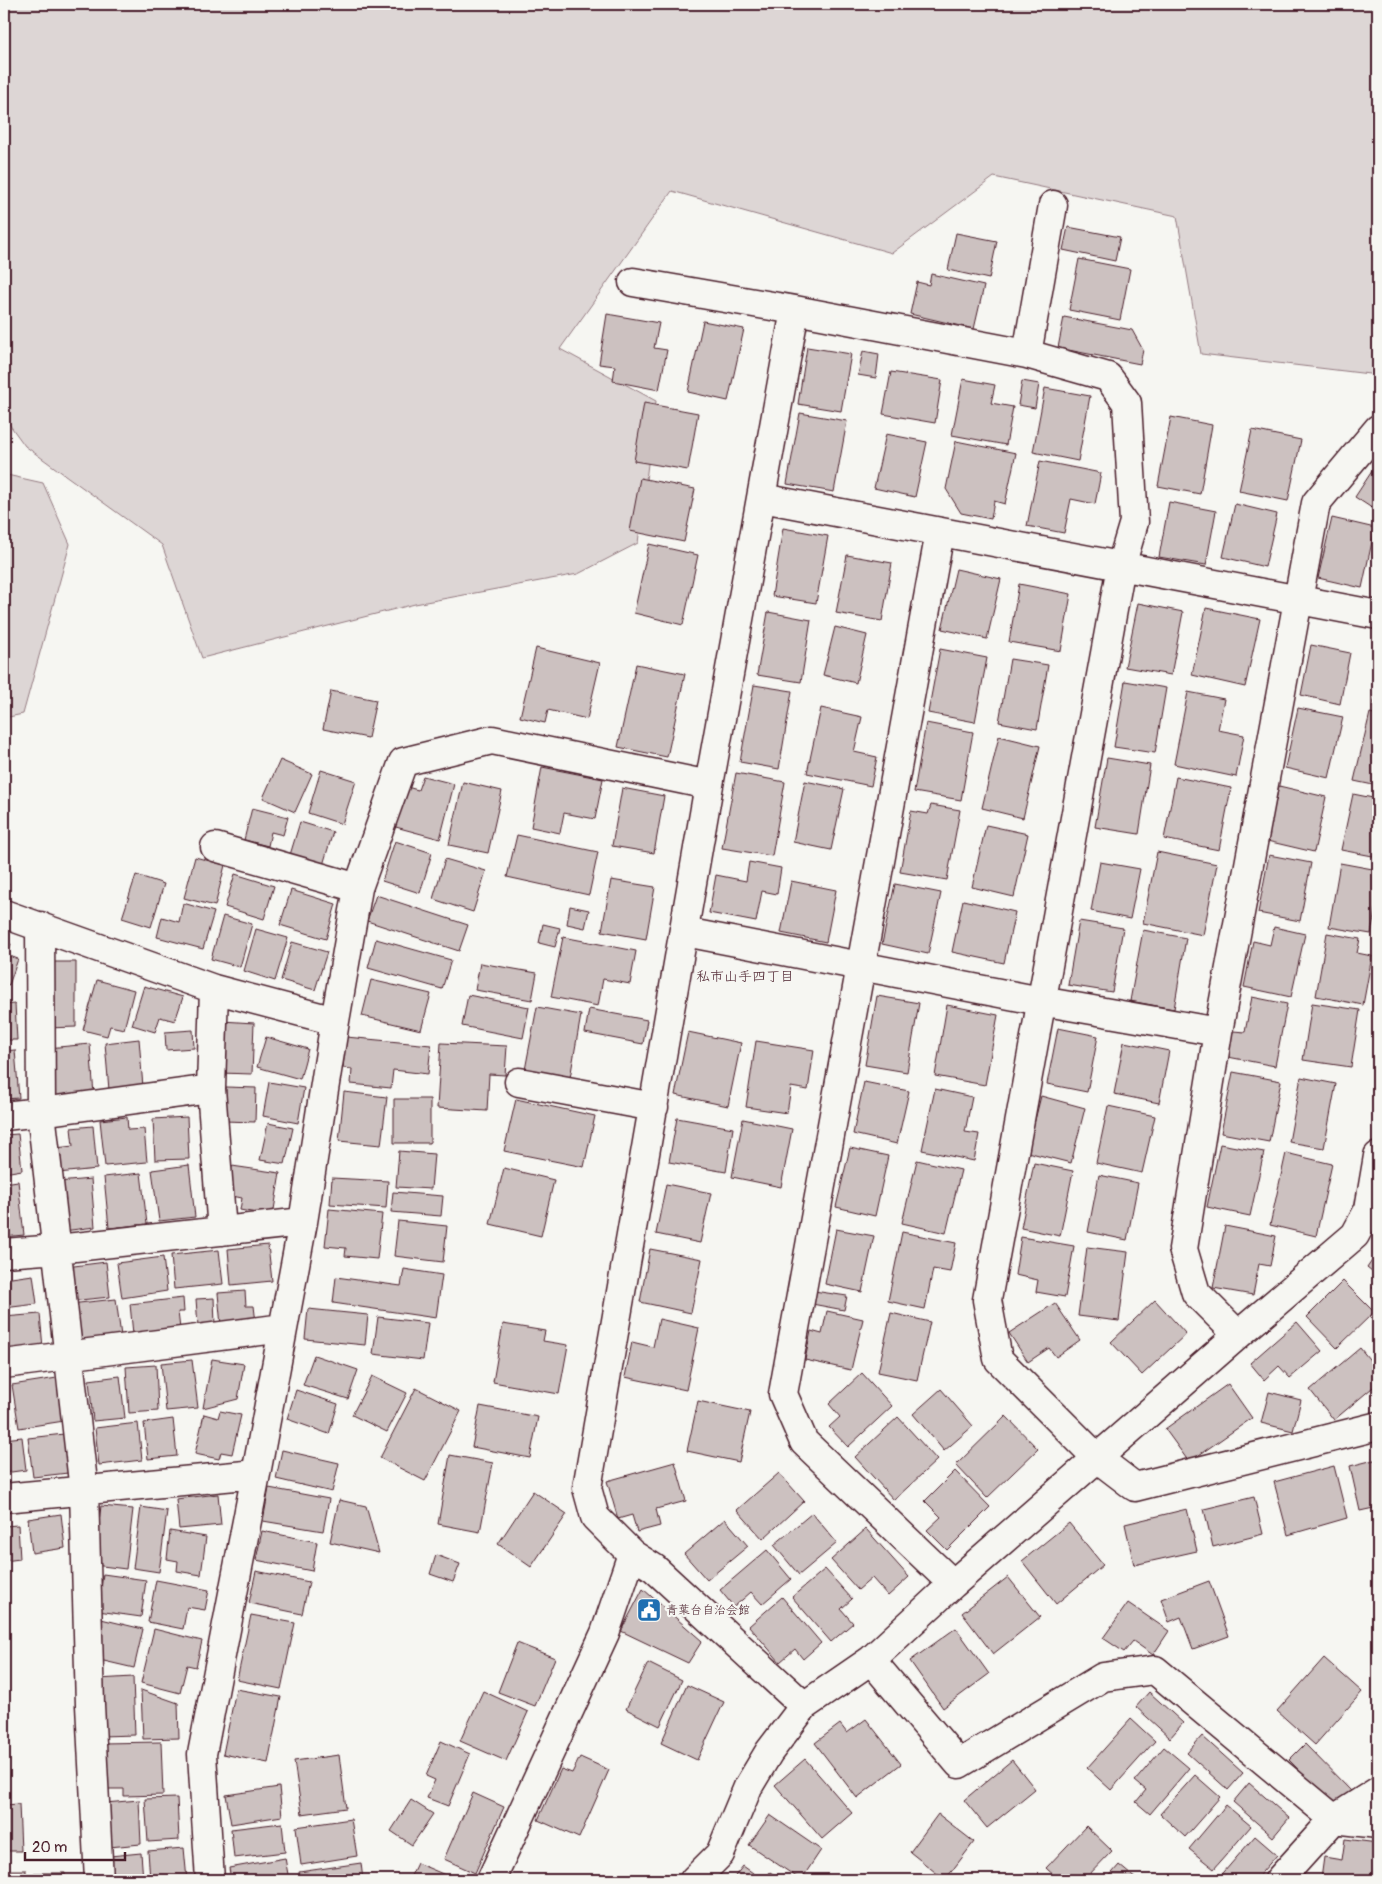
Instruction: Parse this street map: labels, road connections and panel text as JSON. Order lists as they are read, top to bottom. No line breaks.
{"districts":["私市山手四丁目"],"places":{"public building":["青葉台自治会館"]},"scale_bar":"20 m"}
